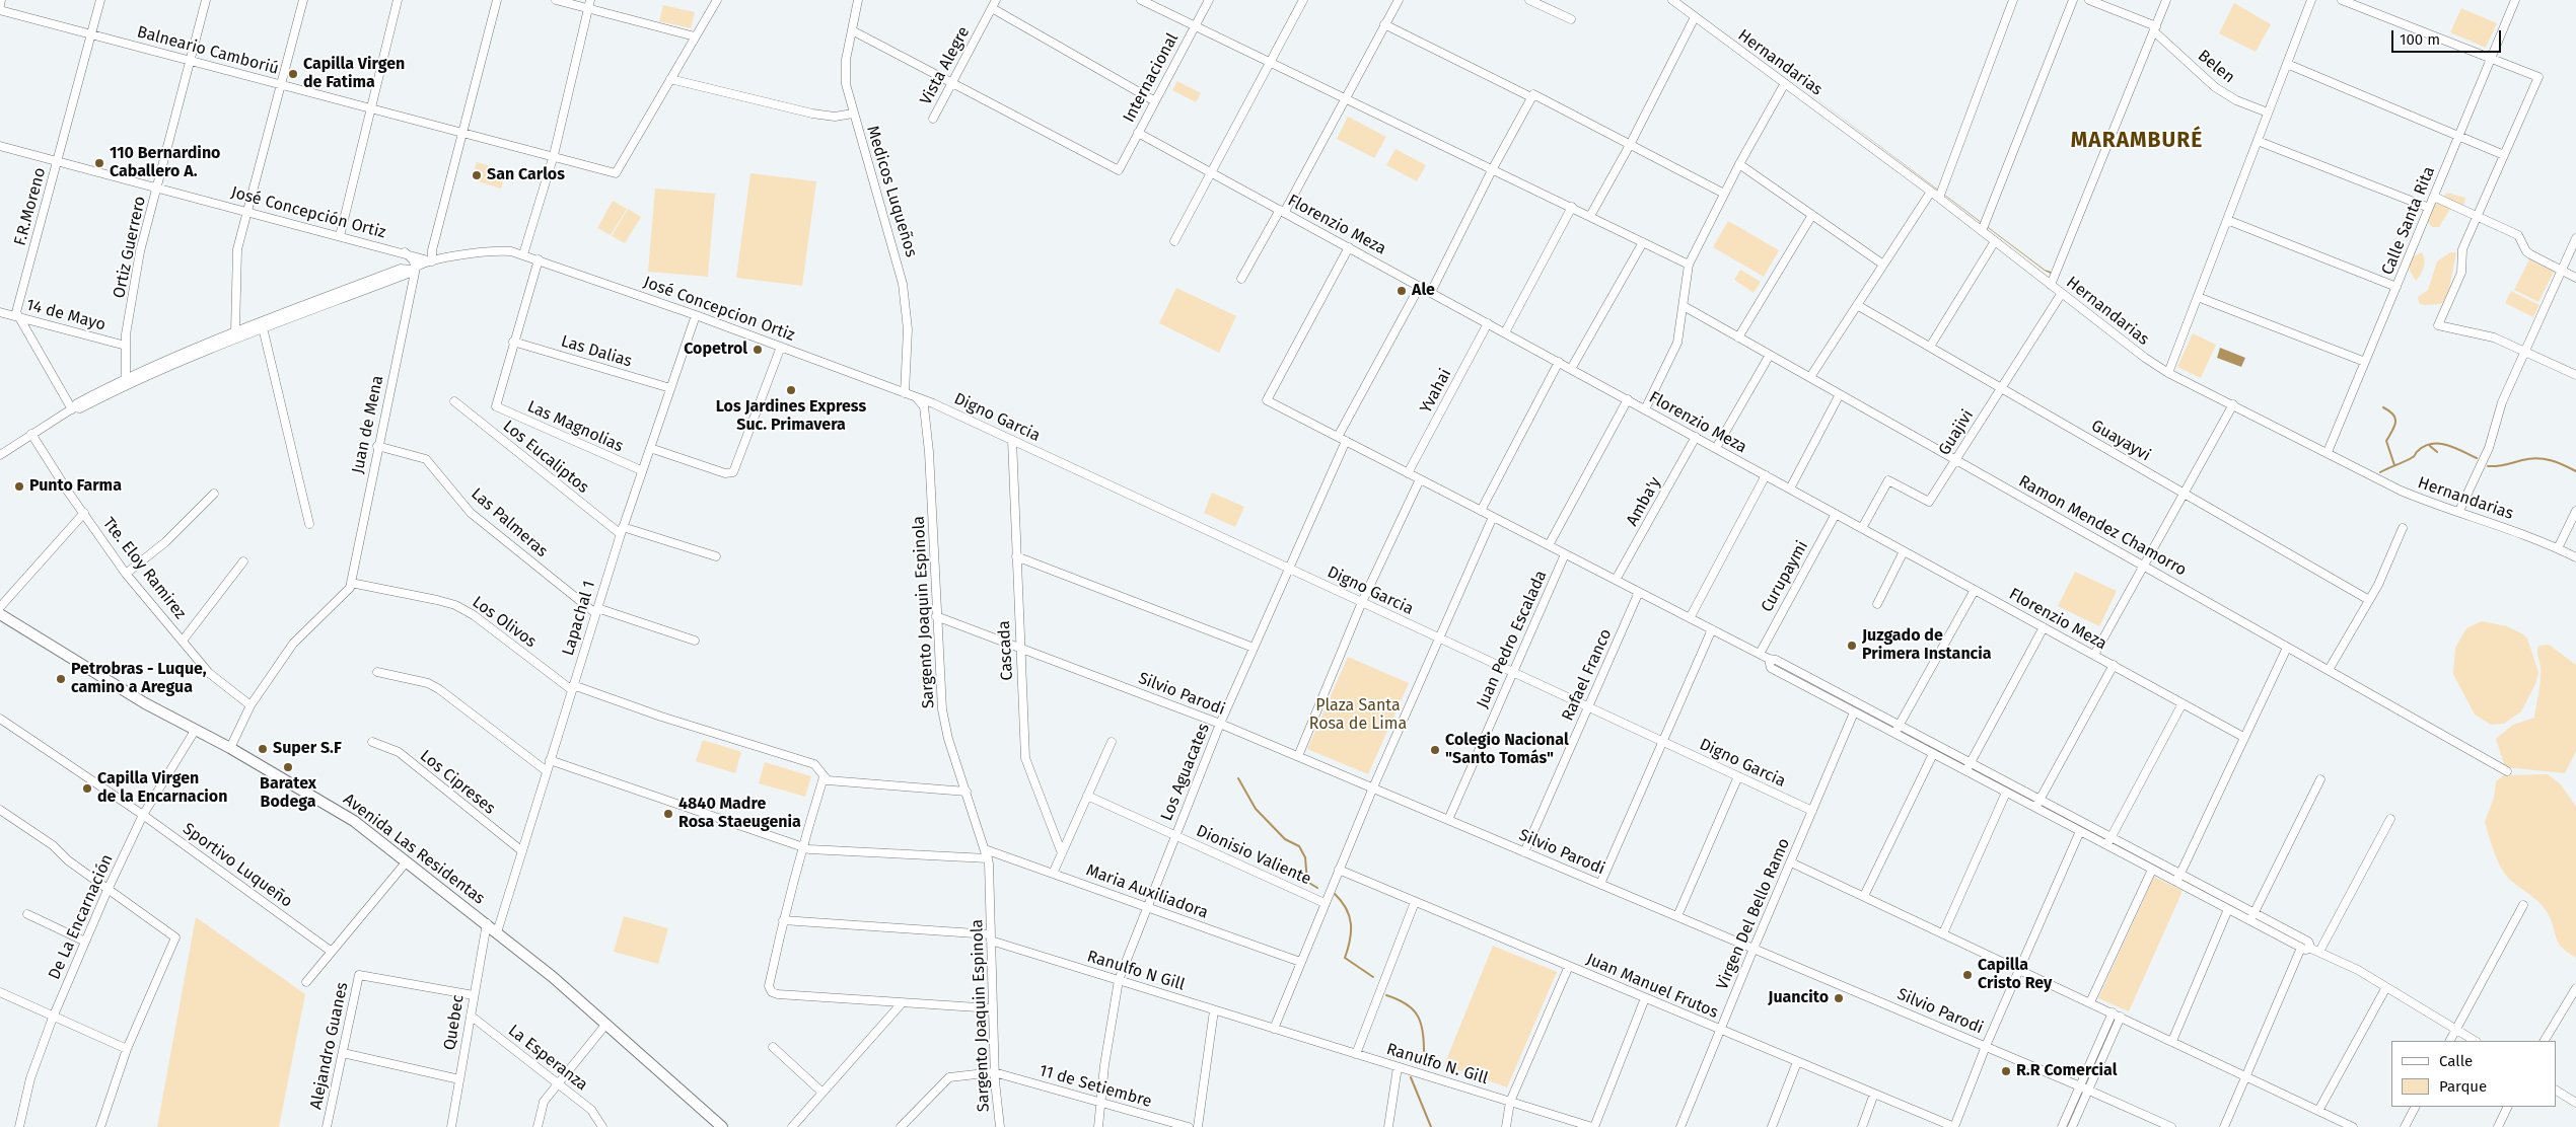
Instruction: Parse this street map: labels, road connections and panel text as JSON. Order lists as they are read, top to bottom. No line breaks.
{"streets":{"main road":["Avenida Las Residentas"],"street":["Balneario Camboriú","Hernandarias","Vista Alegre","Belen","Internacional","Medicos Luqueños","F.R.Moreno","José Concepción Ortiz","Calle Santa Rita","Florenzio Meza","Ortiz Guerrero","José Concepcion Ortiz","14 de Mayo","Las Dalias","Yvahai","Digno Garcia","Juan de Mena","Las Magnolias","Guajivi","Guayayvi","Los Eucaliptos","Amba'y","Las Palmeras","Ramon Mendez Chamorro","Tte. Eloy Ramirez","Curupaymi","Sargento Joaquin Espinola","Lapachal 1","Los Olivos","Juan Pedro Escalada","Cascada","Rafael Franco","Silvio Parodi","Los Aguacates","Los Cipreses","Dionisio Valiente","Sportivo Luqueño","Maria Auxiliadora","Virgen Del Bello Ramo","De La Encarnación","Ranulfo N Gill","Juan Manuel Frutos","Quebec","Alejandro Guanes","La Esperanza","Ranulfo N. Gill","11 de Setiembre"]},"crossings":[["Balneario Camboriú","F.R.Moreno"],["Balneario Camboriú","Ortiz Guerrero"],["Hernandarias","Calle Santa Rita"],["Hernandarias","Guajivi"],["Vista Alegre","Internacional"],["Internacional","Florenzio Meza"],["Medicos Luqueños","José Concepcion Ortiz"],["F.R.Moreno","José Concepción Ortiz"],["F.R.Moreno","14 de Mayo"],["José Concepción Ortiz","Ortiz Guerrero"],["José Concepción Ortiz","José Concepcion Ortiz"],["Florenzio Meza","Yvahai"],["Florenzio Meza","Guajivi"],["Florenzio Meza","Amba'y"],["Florenzio Meza","Curupaymi"],["Florenzio Meza","Los Aguacates"],["Ortiz Guerrero","14 de Mayo"],["José Concepcion Ortiz","Digno Garcia"],["José Concepcion Ortiz","Sargento Joaquin Espinola"],["José Concepcion Ortiz","Lapachal 1"],["Las Dalias","Las Magnolias"],["Las Dalias","Lapachal 1"],["Digno Garcia","Sargento Joaquin Espinola"],["Digno Garcia","Juan Pedro Escalada"],["Digno Garcia","Cascada"],["Digno Garcia","Rafael Franco"],["Digno Garcia","Los Aguacates"],["Digno Garcia","Virgen Del Bello Ramo"],["Juan de Mena","Las Palmeras"],["Juan de Mena","Los Olivos"],["Las Magnolias","Lapachal 1"],["Guajivi","Guayayvi"],["Guajivi","Ramon Mendez Chamorro"],["Los Eucaliptos","Lapachal 1"],["Las Palmeras","Lapachal 1"],["Sargento Joaquin Espinola","Silvio Parodi"],["Sargento Joaquin Espinola","Maria Auxiliadora"],["Sargento Joaquin Espinola","Ranulfo N Gill"],["Sargento Joaquin Espinola","11 de Setiembre"],["Lapachal 1","Los Olivos"],["Lapachal 1","Los Cipreses"],["Lapachal 1","Avenida Las Residentas"],["Juan Pedro Escalada","Silvio Parodi"],["Cascada","Silvio Parodi"],["Rafael Franco","Silvio Parodi"],["Silvio Parodi","Los Aguacates"],["Silvio Parodi","Virgen Del Bello Ramo"],["Los Aguacates","Dionisio Valiente"],["Los Aguacates","Maria Auxiliadora"],["Los Aguacates","Ranulfo N Gill"],["Los Aguacates","11 de Setiembre"],["Avenida Las Residentas","De La Encarnación"],["Avenida Las Residentas","Quebec"],["Sportivo Luqueño","De La Encarnación"],["Virgen Del Bello Ramo","Juan Manuel Frutos"],["Ranulfo N Gill","Ranulfo N. Gill"],["Quebec","Alejandro Guanes"],["Quebec","La Esperanza"]],"districts":["MARAMBURÉ"],"parks":["Plaza Santa Rosa de Lima"],"places":["Capilla Virgen de Fatima","110 Bernardino Caballero A.","San Carlos","Ale","Copetrol","Los Jardines Express Suc. Primavera","Punto Farma","Juzgado de Primera Instancia","Petrobras - Luque, camino a Aregua","Super S.F","Colegio Nacional \"Santo Tomás\"","Baratex Bodega","Capilla Virgen de la Encarnacion","4840 Madre Rosa Staeugenia","Capilla Cristo Rey","Juancito","R.R Comercial"],"legend":["Calle","Parque"],"scale_bar":"100 m"}
